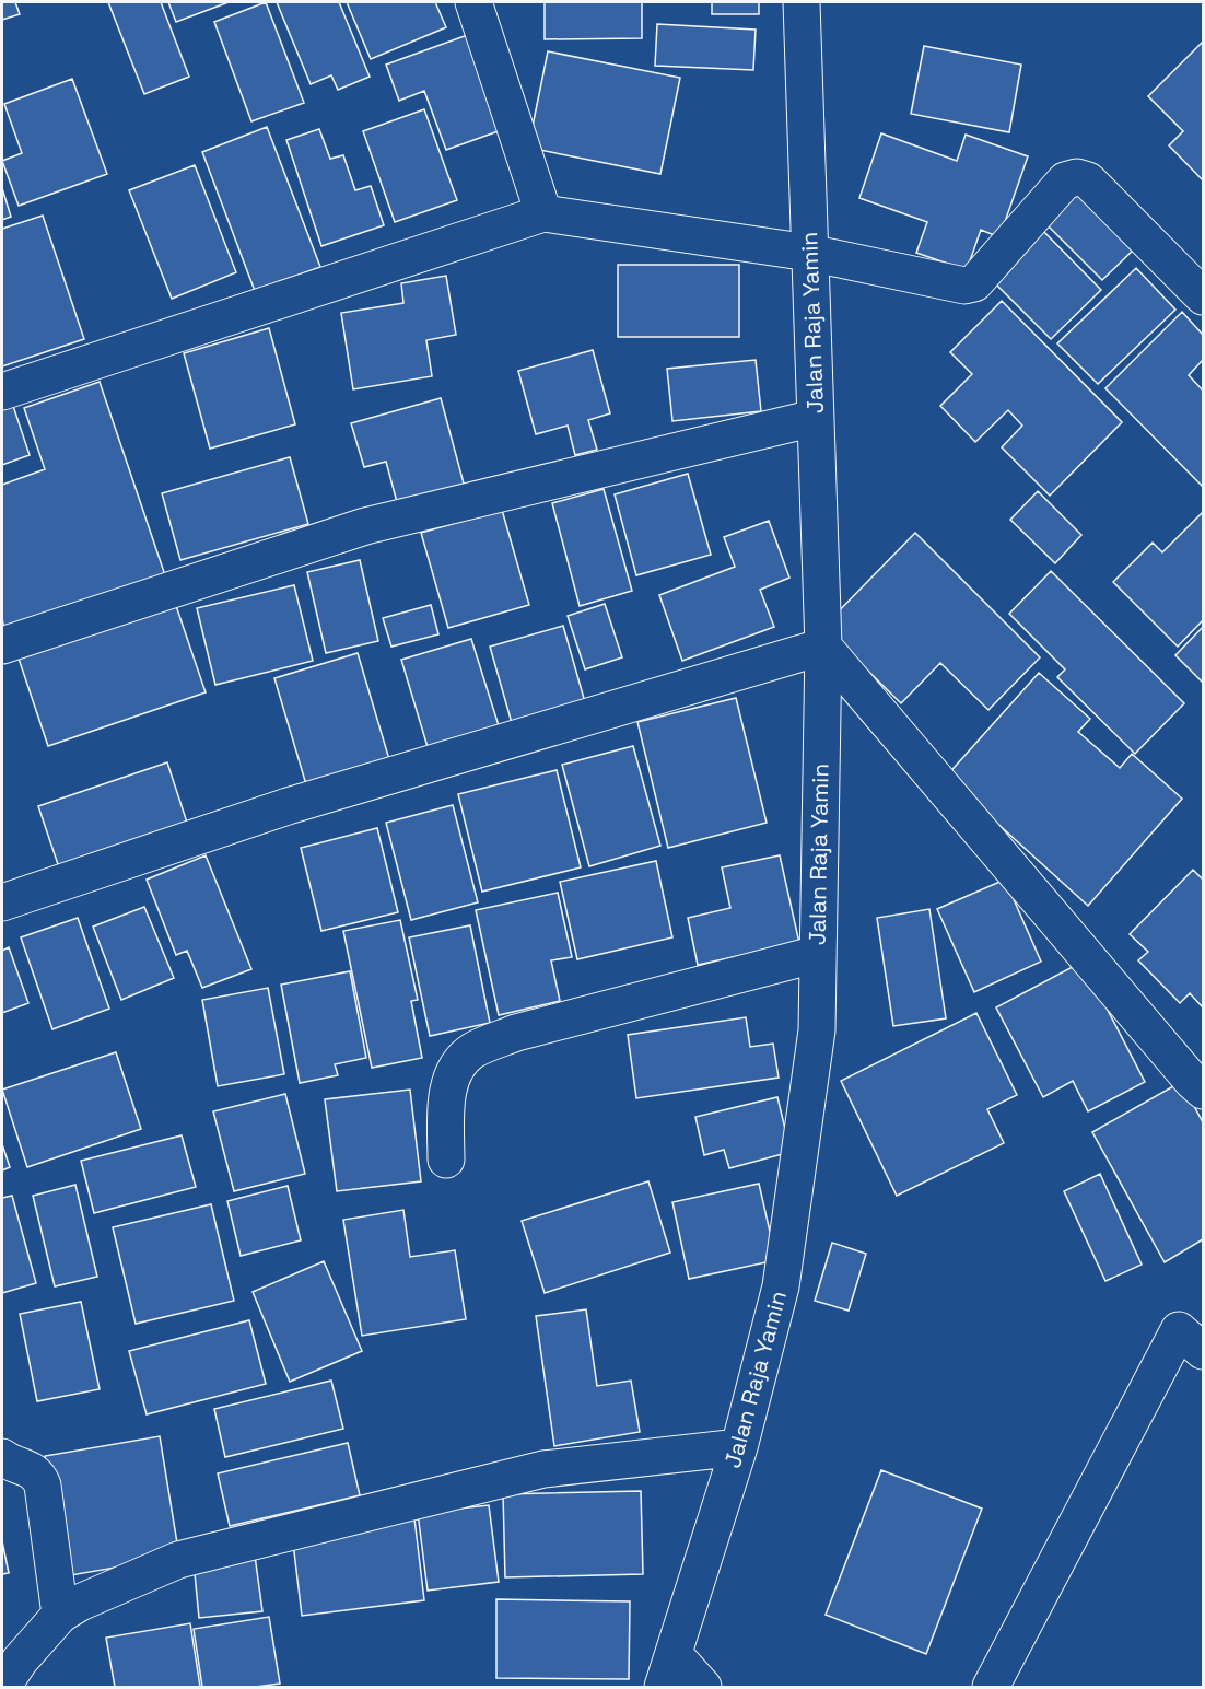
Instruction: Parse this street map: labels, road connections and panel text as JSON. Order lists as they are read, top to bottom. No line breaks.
{"streets":{"street":["Jalan Raja Yamin"]}}
